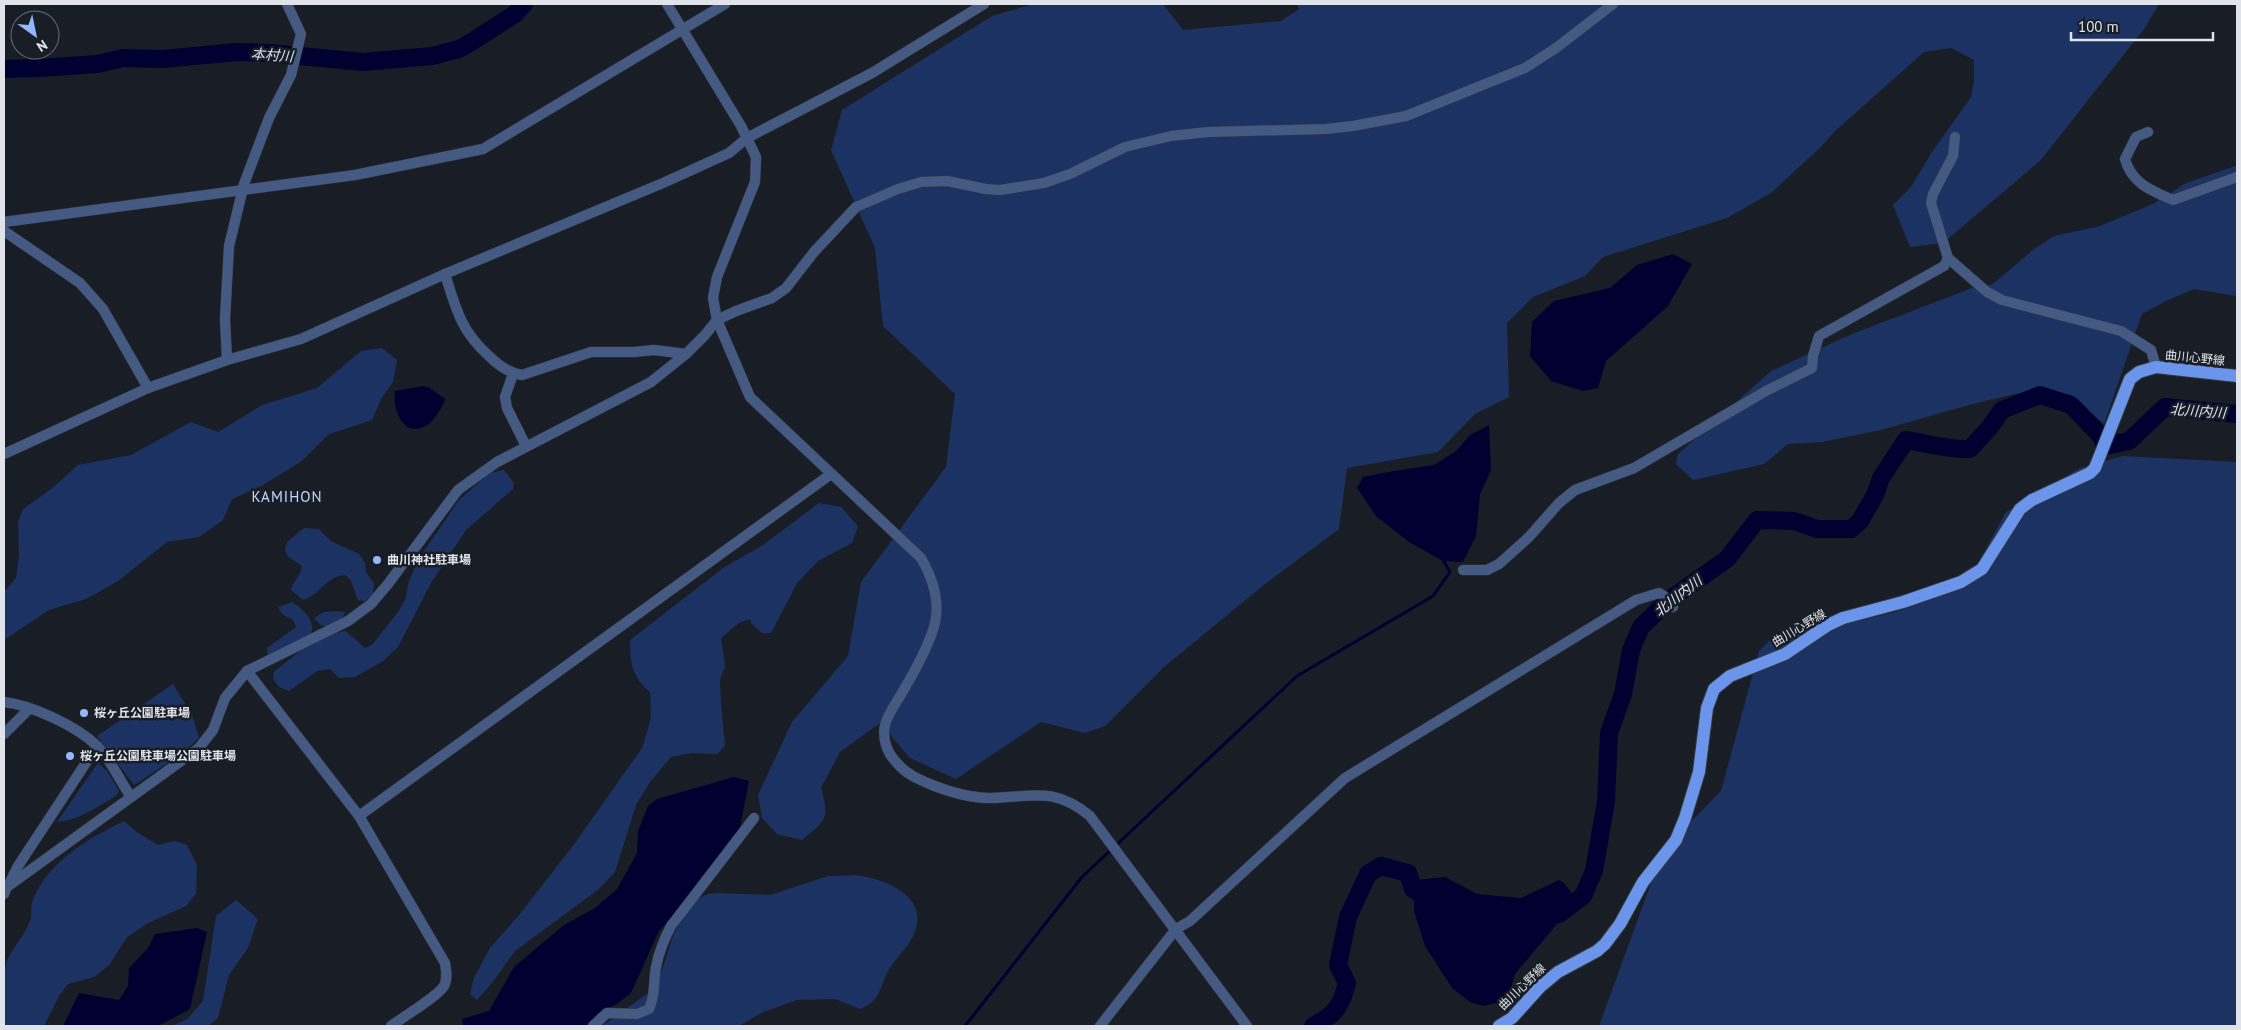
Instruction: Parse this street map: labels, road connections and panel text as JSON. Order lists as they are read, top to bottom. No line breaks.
{"streets":{"main road":["曲川心野線"]},"districts":["KAMIHON"],"water":["本村川","北川内川"],"places":["曲川神社駐車場","桜ヶ丘公園駐車場","桜ヶ丘公園駐車場公園駐車場"],"scale_bar":"100 m","north":"bottom right"}
